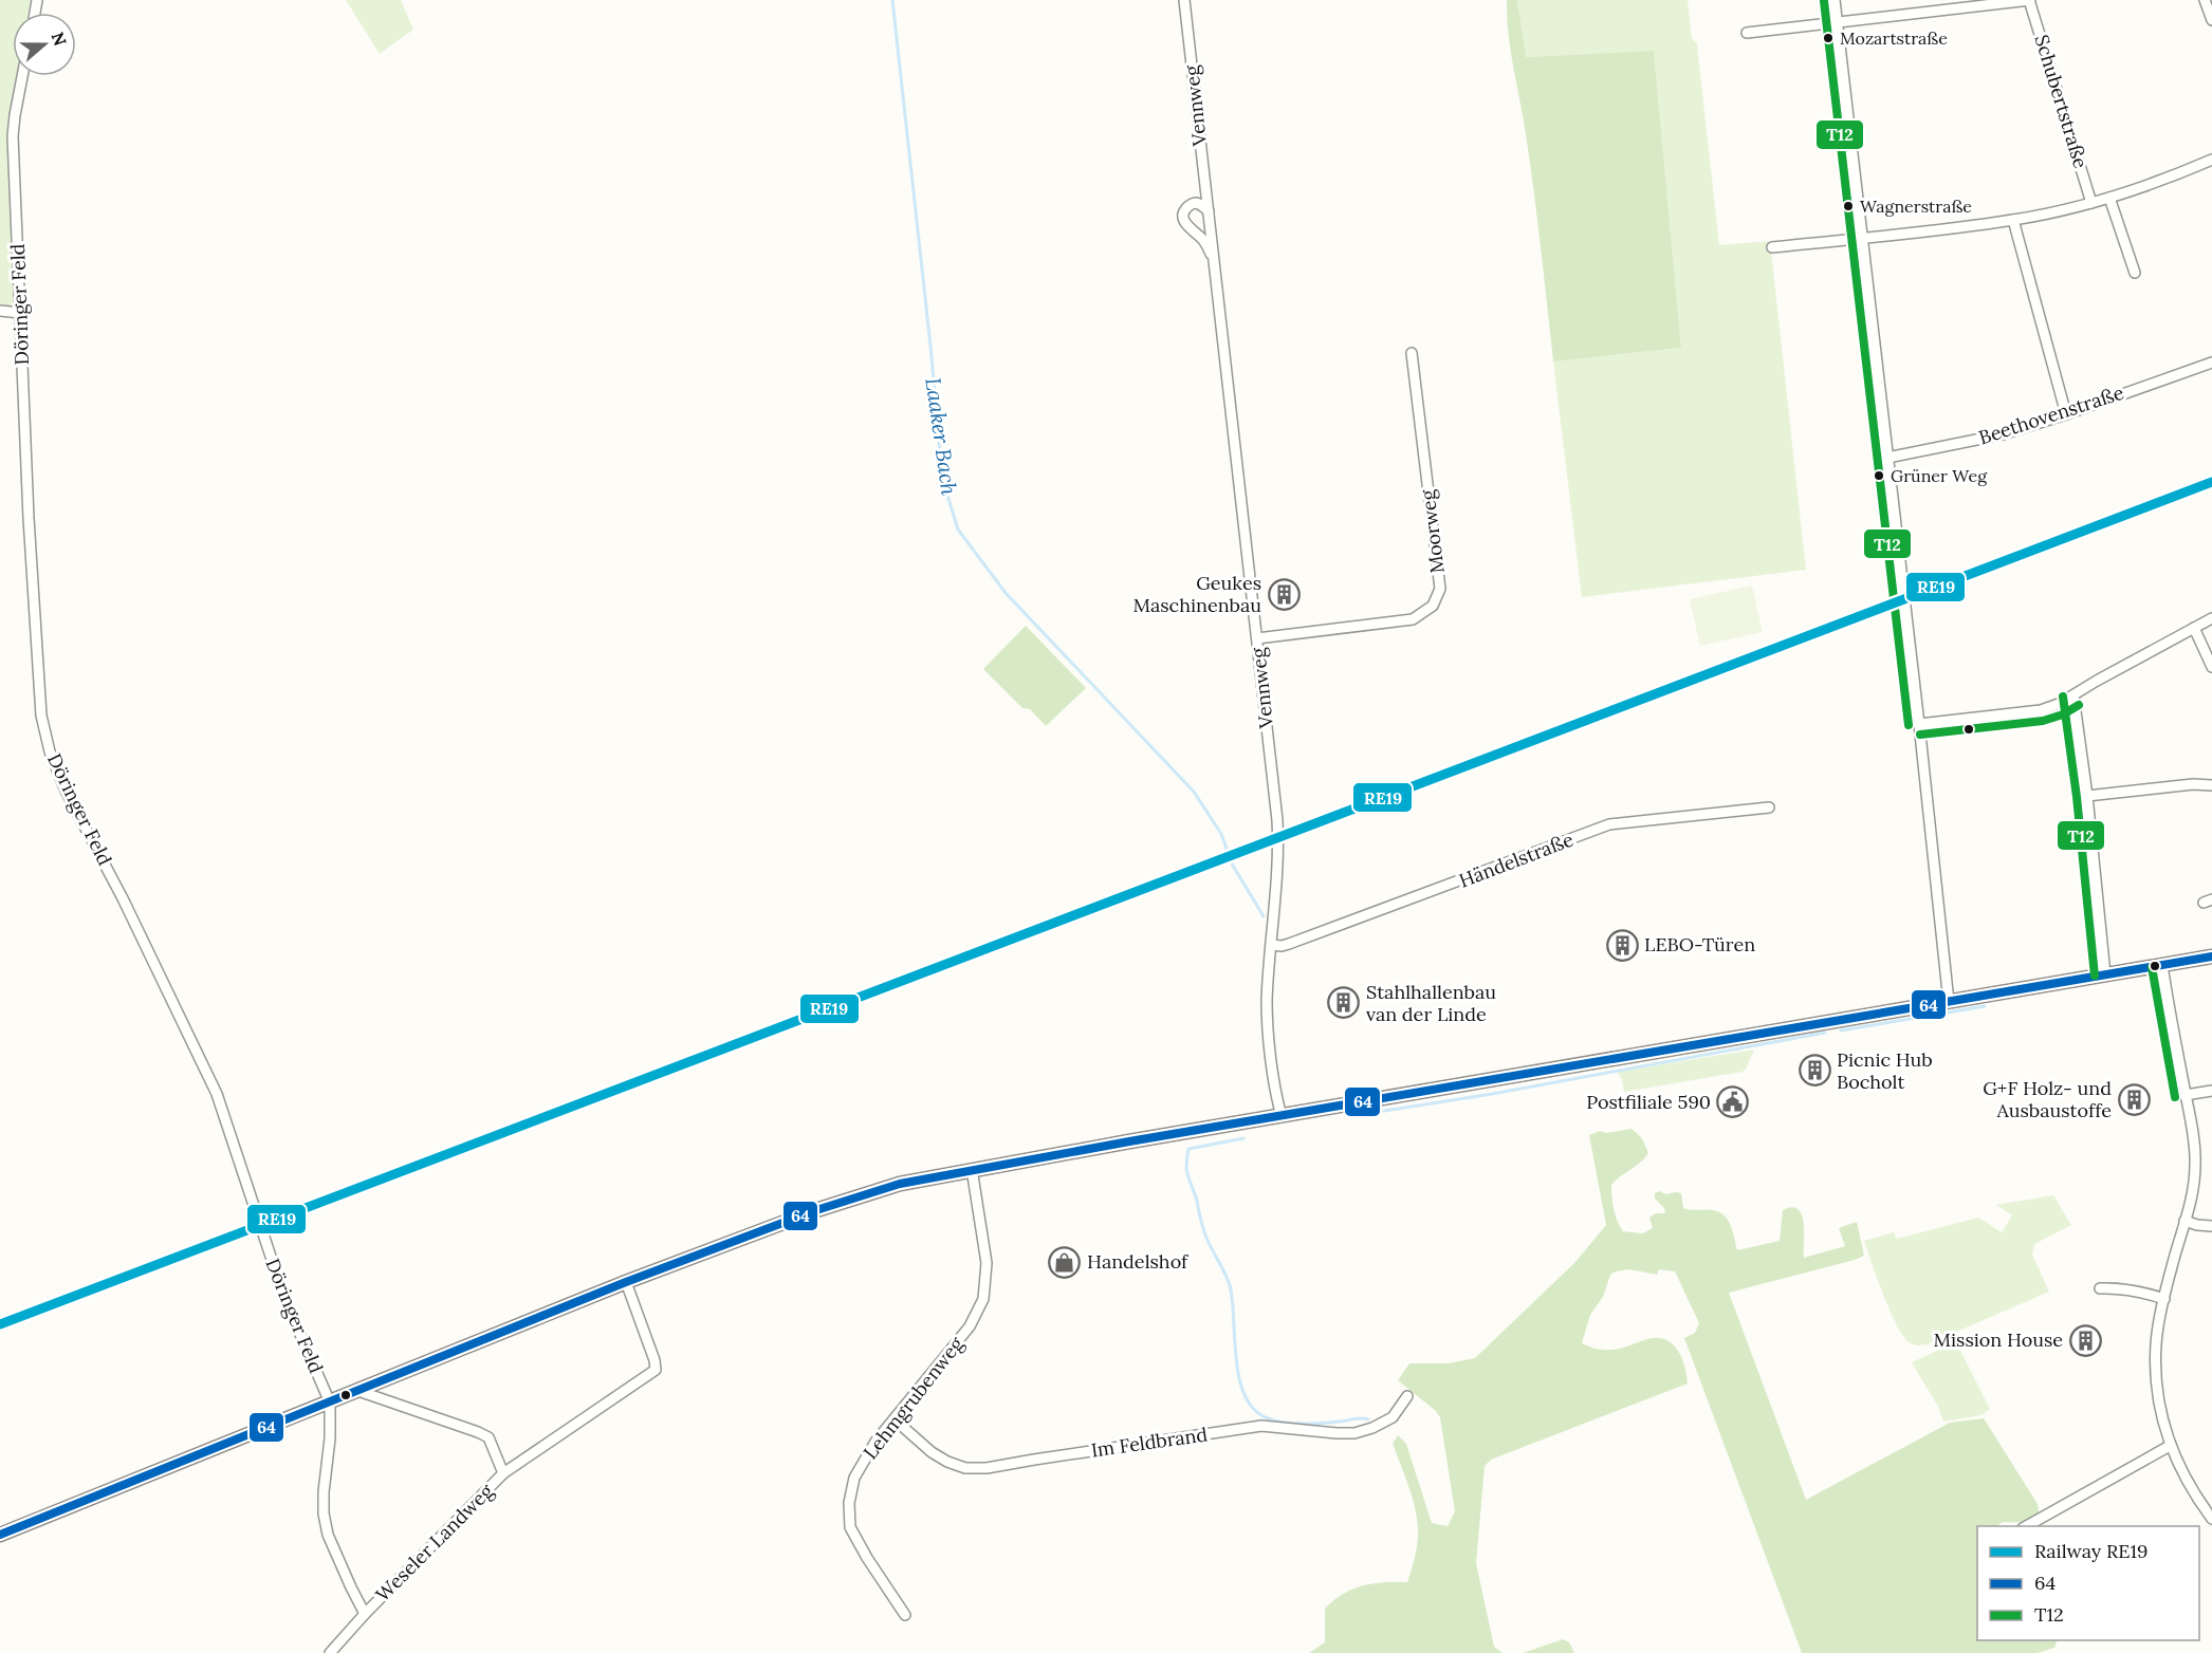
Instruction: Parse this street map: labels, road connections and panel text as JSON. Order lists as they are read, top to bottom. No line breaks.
{"streets":{"street":["Schubertstraße","Vennweg","Döringer Feld","Beethovenstraße","Moorweg","Händelstraße","Lehmgrubenweg","Im Feldbrand","Weseler Landweg"]},"crossings":[["Vennweg","Moorweg"],["Vennweg","Händelstraße"],["Döringer Feld","Weseler Landweg"],["Lehmgrubenweg","Im Feldbrand"]],"water":["Laaker Bach"],"places":{"other":["Mozartstraße","Wagnerstraße","Grüner Weg"],"building":["Geukes Maschinenbau","LEBO-Türen","Stahlhallenbau van der Linde","Picnic Hub Bocholt","G+F Holz- und Ausbaustoffe","Mission House"],"public building":["Postfiliale 590"],"shop":["Handelshof"]},"lines":["transit line T12","rail line RE19","transit line 64"],"legend":["Railway RE19","64","T12"],"north":"right"}
